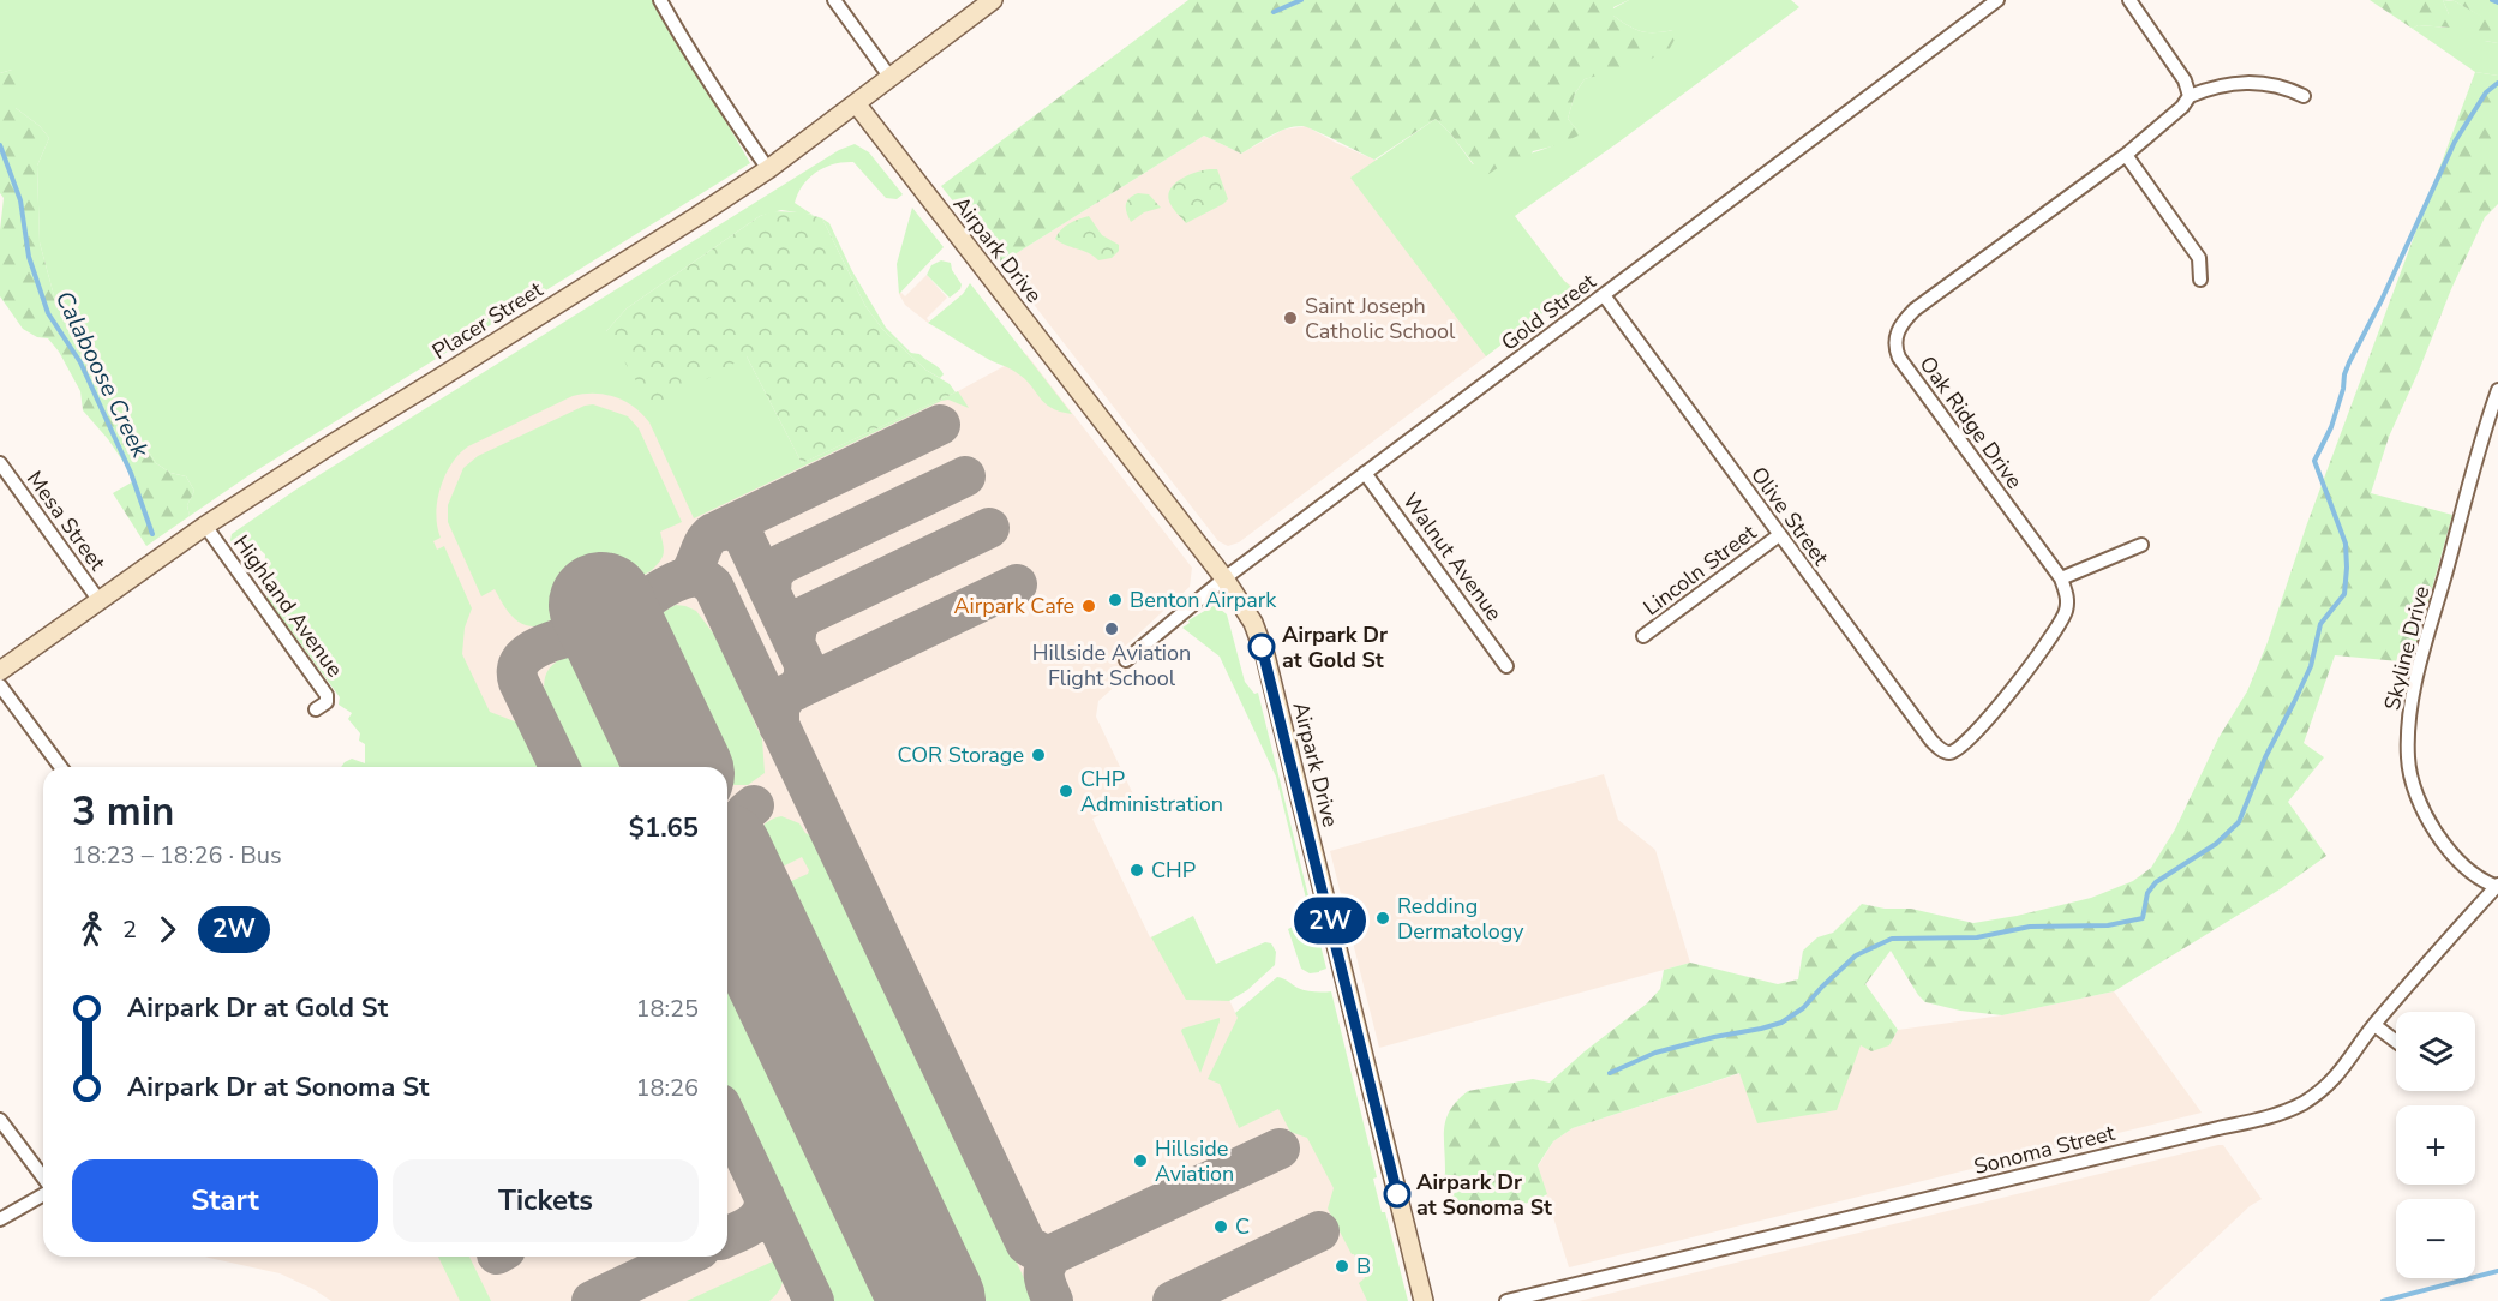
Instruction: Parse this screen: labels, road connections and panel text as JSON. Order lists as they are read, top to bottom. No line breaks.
{"streets":{"street":["Airpark Drive","Gold Street","Placer Street","Oak Ridge Drive","Olive Street","Mesa Street","Walnut Avenue","Lincoln Street","Highland Avenue","Skyline Drive","Sonoma Street"]},"crossings":[["Airpark Drive","Gold Street"],["Airpark Drive","Placer Street"],["Gold Street","Olive Street"],["Gold Street","Walnut Avenue"],["Placer Street","Mesa Street"],["Placer Street","Highland Avenue"],["Oak Ridge Drive","Olive Street"],["Olive Street","Lincoln Street"],["Skyline Drive","Sonoma Street"]],"water":["Calaboose Creek"],"places":["Saint Joseph Catholic School","Benton Airpark","Airpark Cafe","Hillside Aviation Flight School","Airpark Dr at Gold St","COR Storage","CHP Administration","CHP","Redding Dermatology","Hillside Aviation","Airpark Dr at Sonoma St","C","B"],"lines":["bus line 2W"],"page":{"on_map":"2W","heading":["3 min","18:23 – 18:26 · Bus","$1.65"],"legs":["2","2W"],"list":[{"name":"Airpark Dr at Gold St","value":"18:25"},{"name":"Airpark Dr at Sonoma St","value":"18:26"}],"map_buttons":["+","−"],"buttons":["Start","Tickets"]}}
